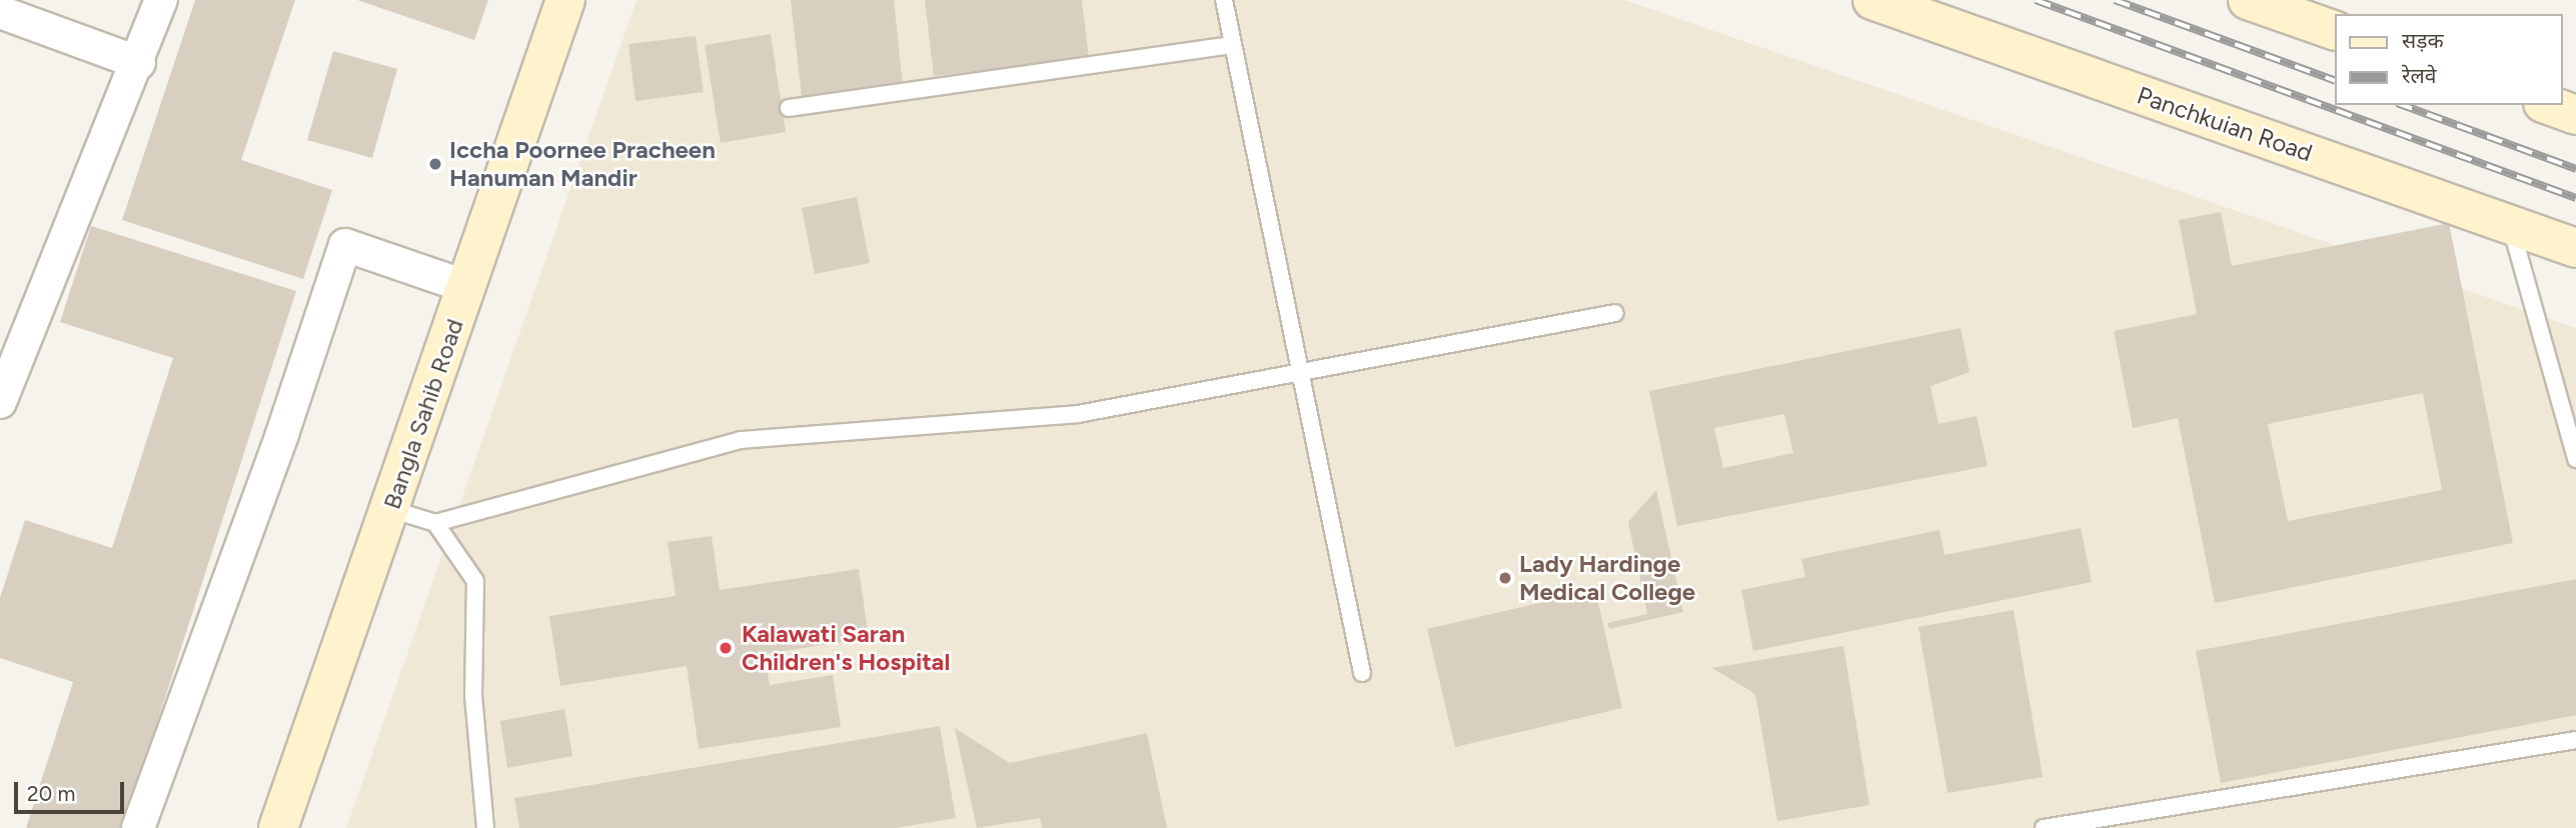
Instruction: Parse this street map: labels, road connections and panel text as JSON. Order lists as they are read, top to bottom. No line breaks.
{"streets":{"street":["Panchkuian Road","Bangla Sahib Road"]},"places":["Iccha Poornee Pracheen Hanuman Mandir","Lady Hardinge Medical College","Kalawati Saran Children's Hospital"],"legend":["सड़क","रेलवे"],"scale_bar":"20 m"}
